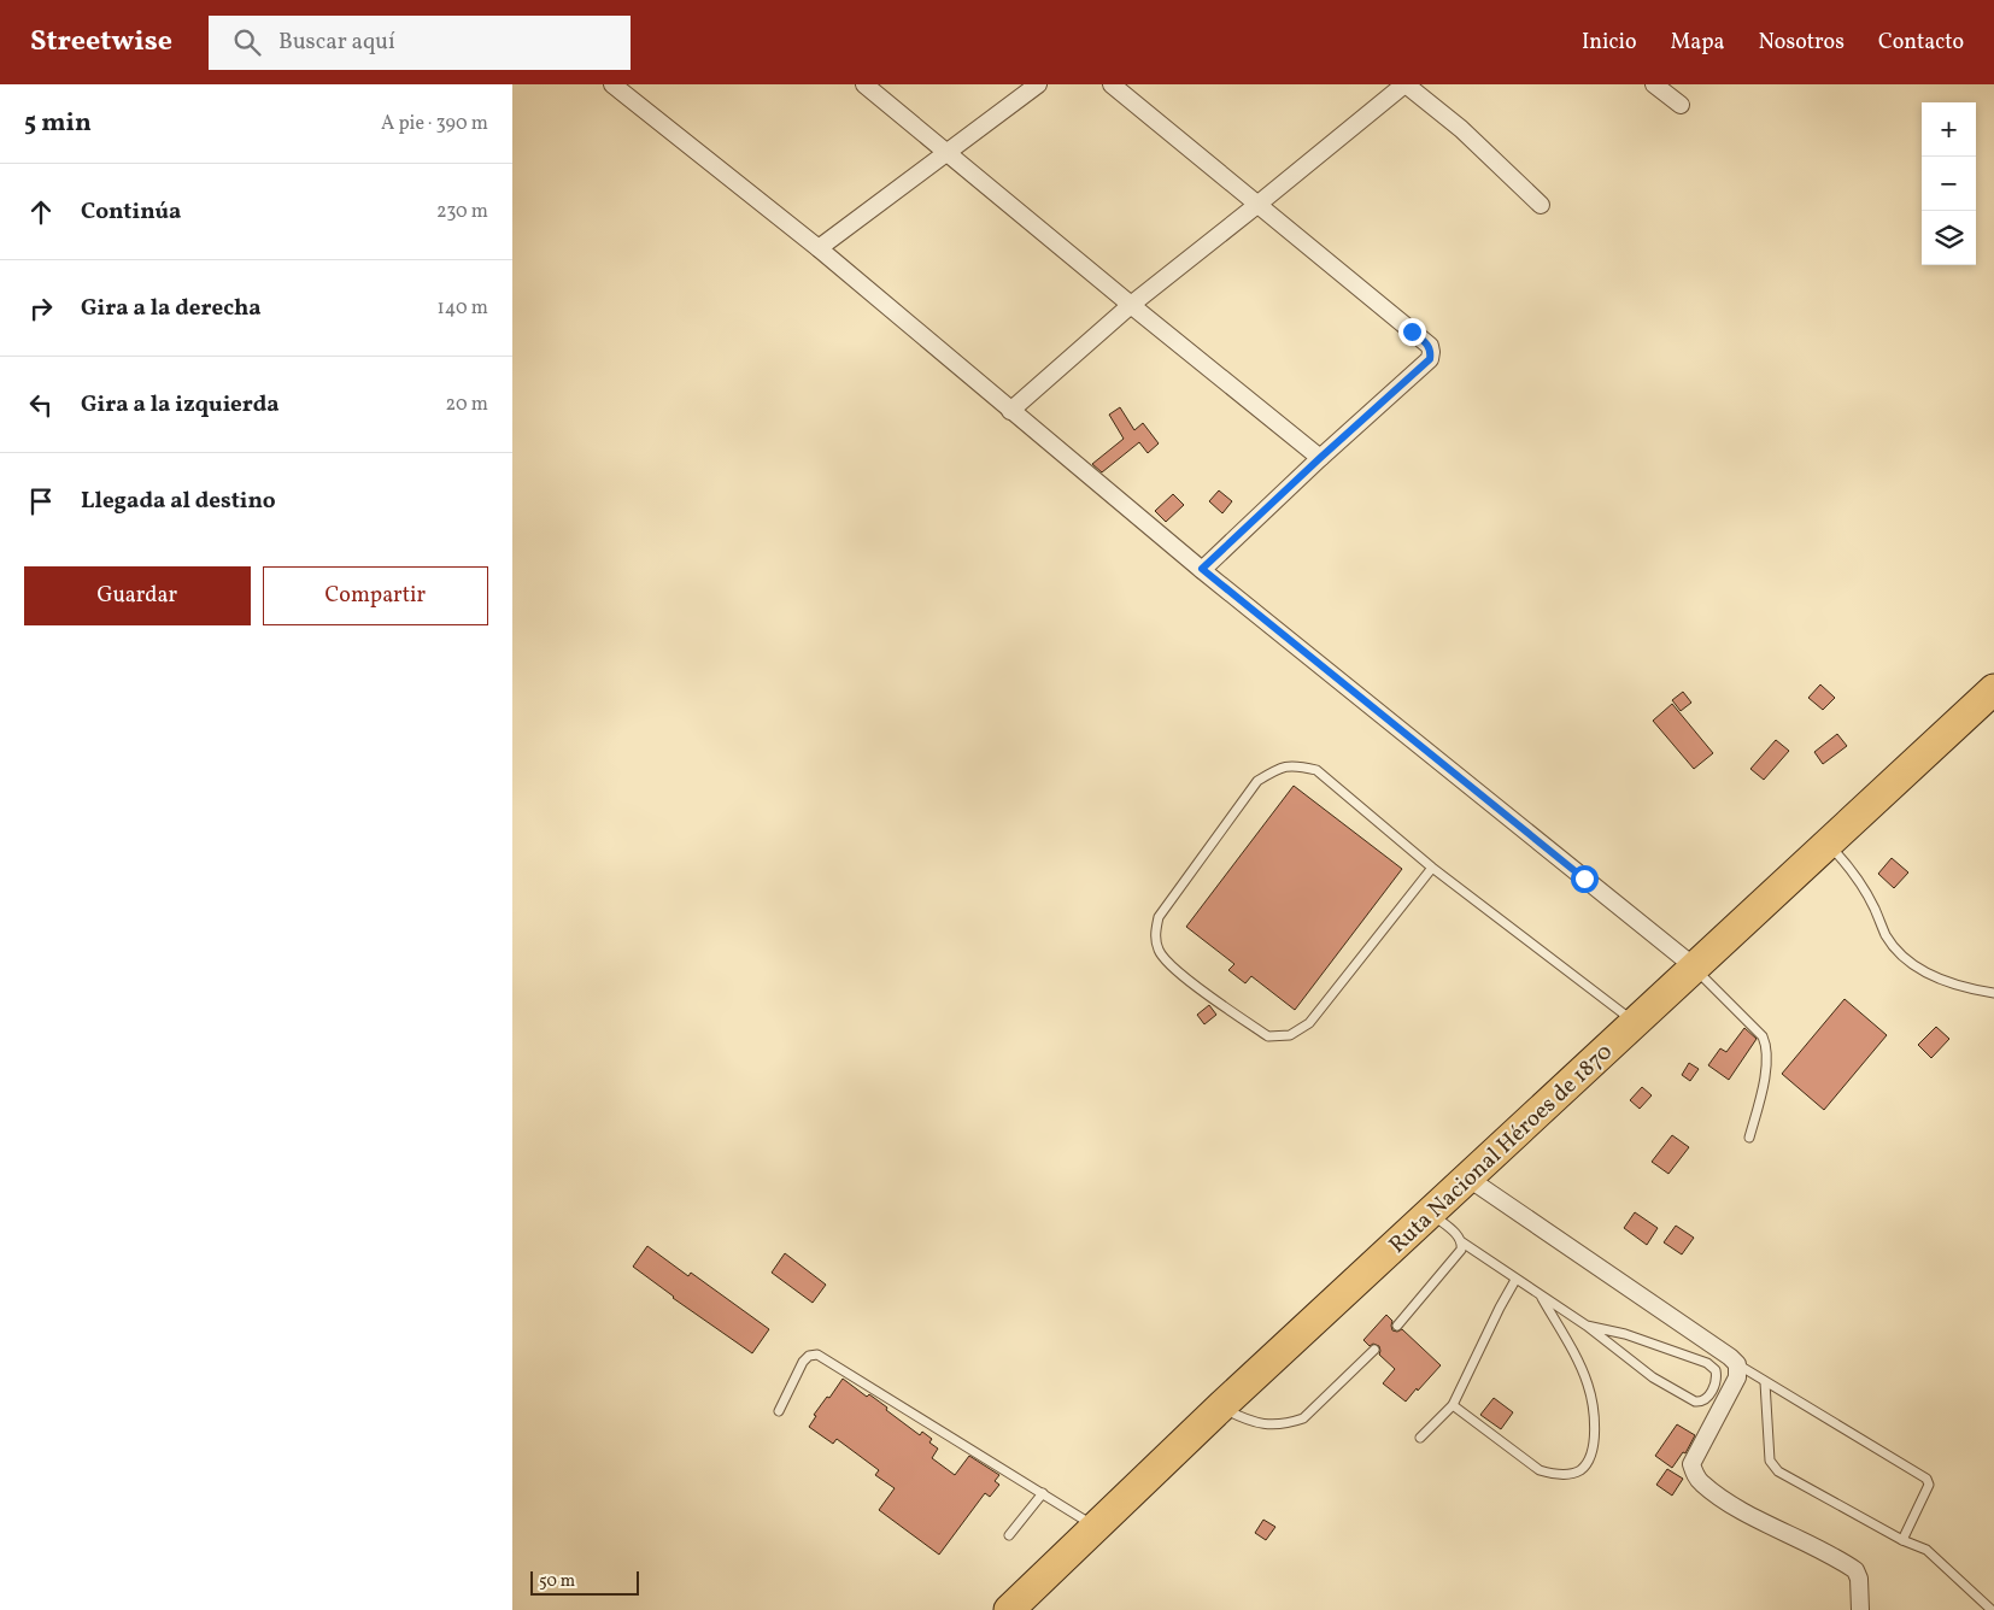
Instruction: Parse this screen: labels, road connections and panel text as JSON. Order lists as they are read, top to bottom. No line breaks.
{"streets":{"highway":["Ruta Nacional Héroes de 1870"]},"scale_bar":"50 m","page":{"header":"Streetwise","search":"Buscar aquí","nav":["Inicio","Mapa","Nosotros","Contacto"],"heading":["5 min","A pie · 390 m"],"map_buttons":["+","−"],"list":[["Continúa","230 m"],["Gira a la derecha","140 m"],["Gira a la izquierda","20 m"],"Llegada al destino"],"buttons":["Guardar","Compartir"],"scale":"50 m"}}
